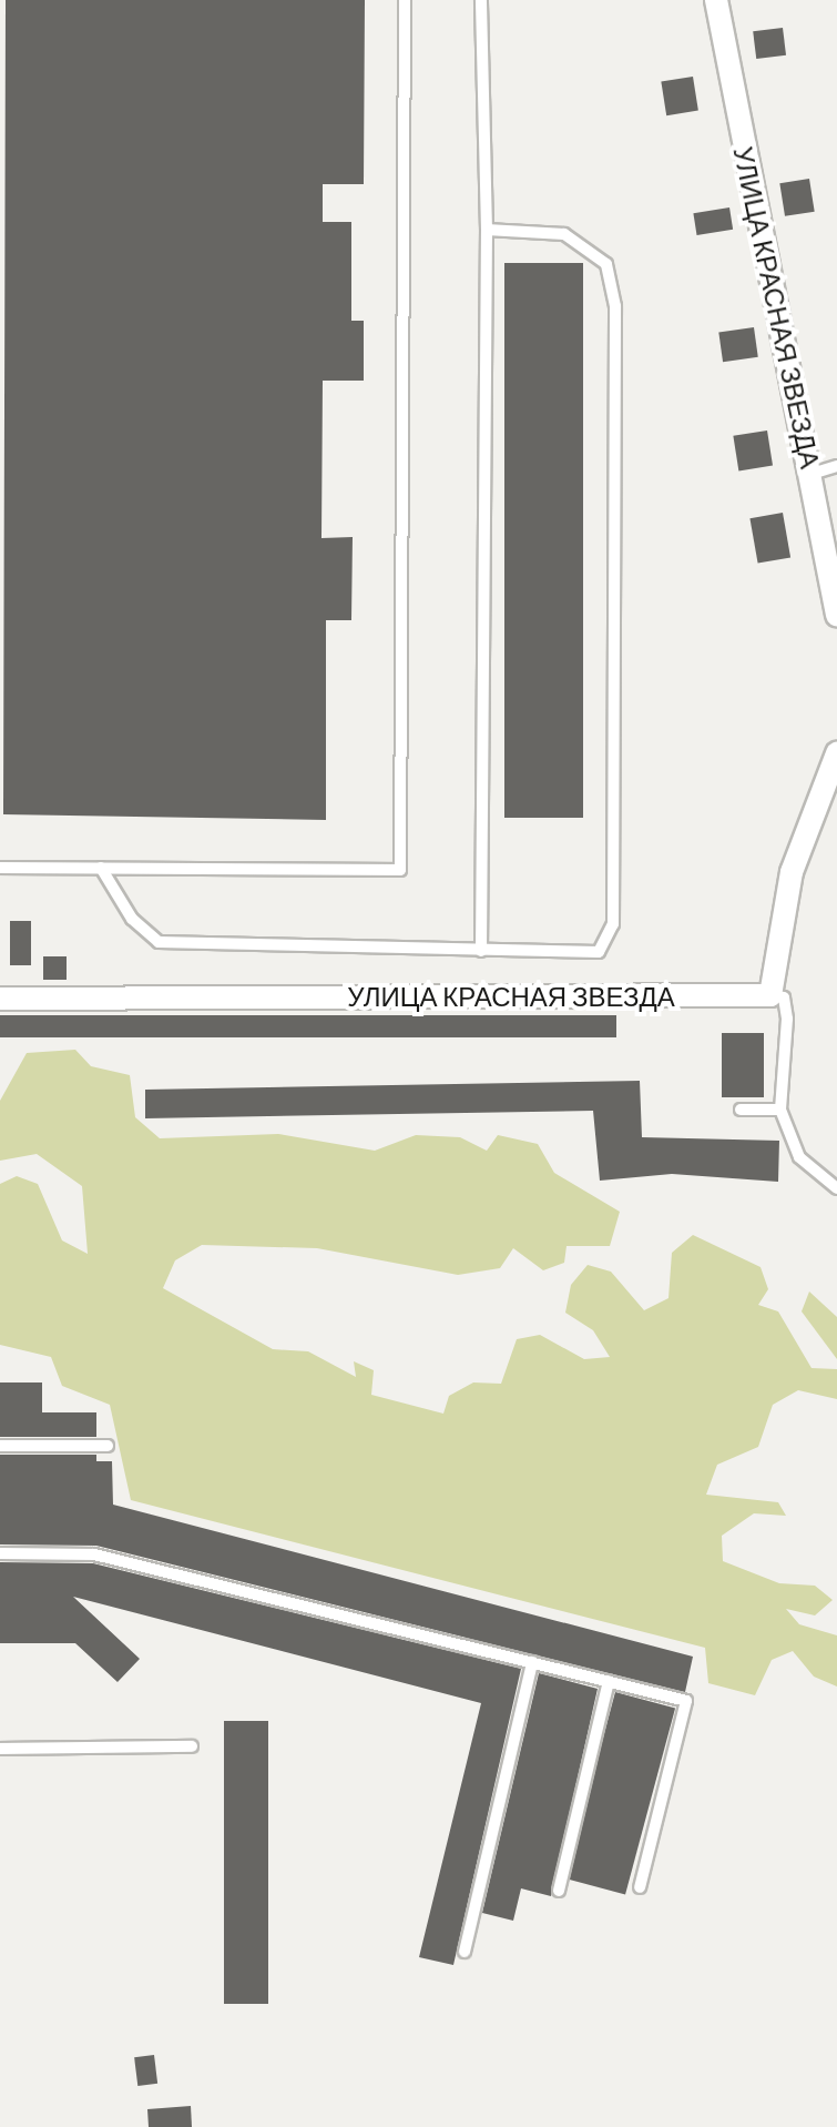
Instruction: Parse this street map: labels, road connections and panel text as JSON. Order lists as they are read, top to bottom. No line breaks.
{"streets":{"street":["УЛИЦА КРАСНАЯ ЗВЕЗДА"]}}
